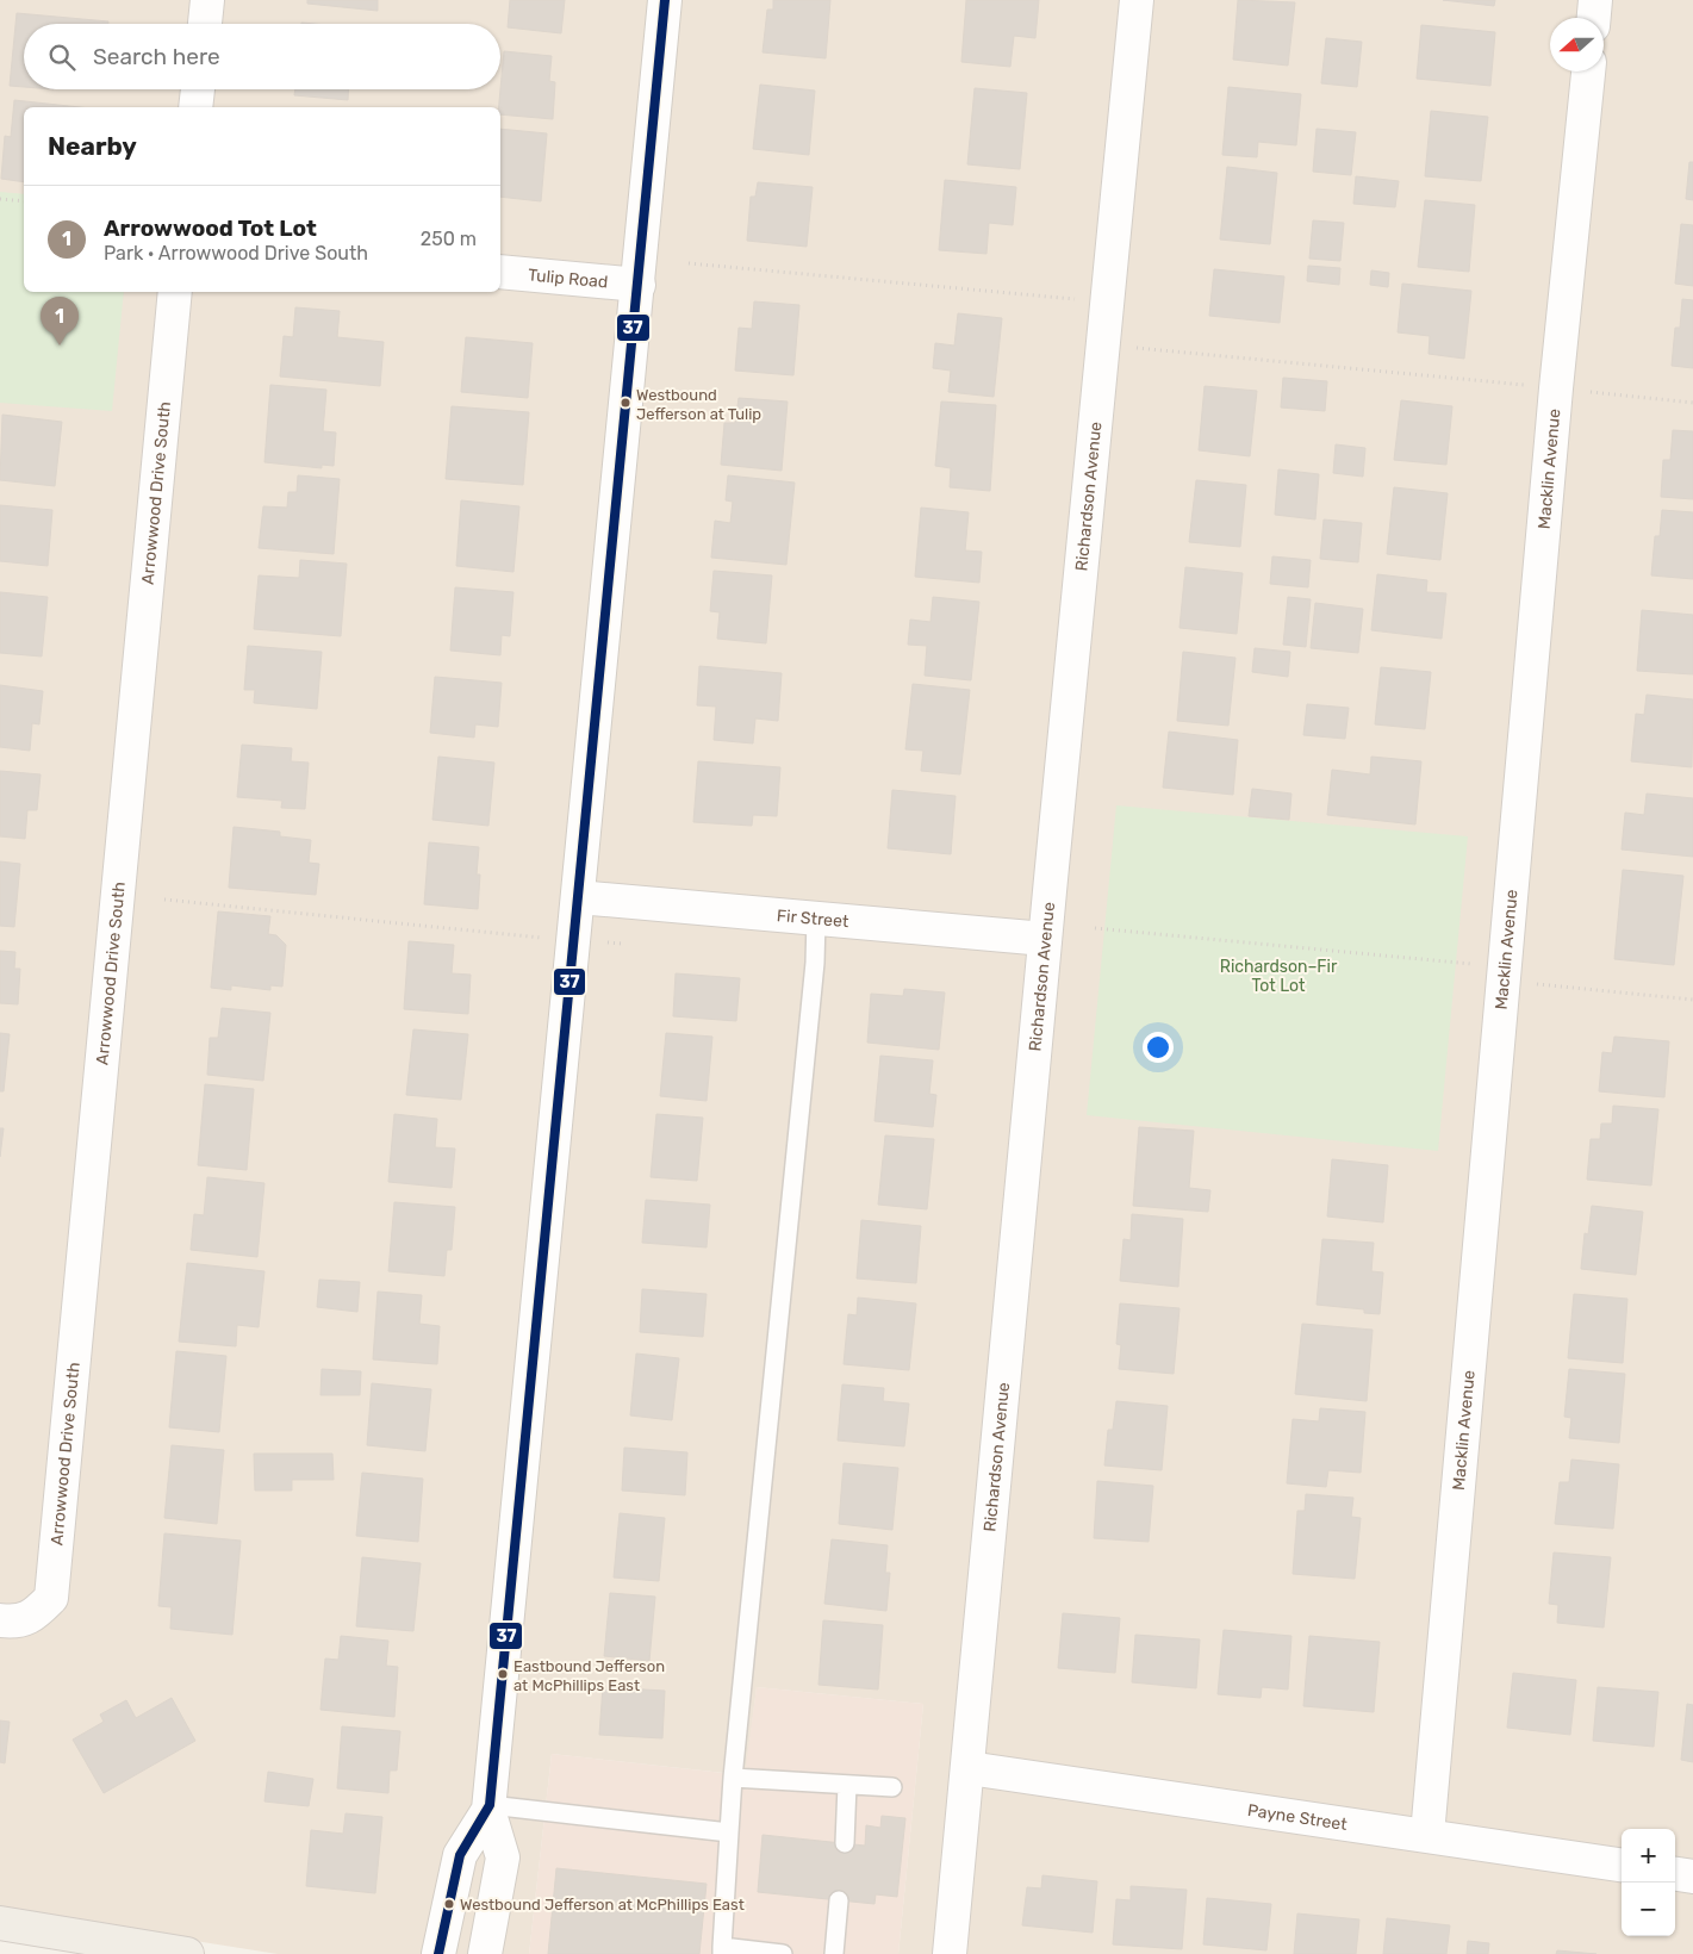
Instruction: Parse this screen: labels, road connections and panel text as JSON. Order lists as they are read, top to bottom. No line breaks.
{"streets":{"street":["Tulip Road","Macklin Avenue","Arrowwood Drive South","Richardson Avenue","Fir Street","Payne Street"]},"crossings":[["Macklin Avenue","Payne Street"],["Richardson Avenue","Fir Street"],["Richardson Avenue","Payne Street"]],"parks":["Richardson–Fir Tot Lot"],"places":["Westbound Jefferson at Tulip","Eastbound Jefferson at McPhillips East","Westbound Jefferson at McPhillips East"],"lines":["transit line 37"],"north":"left","page":{"search":"Search here","heading":"Nearby","list":[{"mark":"1","name":"Arrowwood Tot Lot","note":"Park · Arrowwood Drive South","value":"250 m"}],"pins":"1","map_buttons":["+","−"]}}
